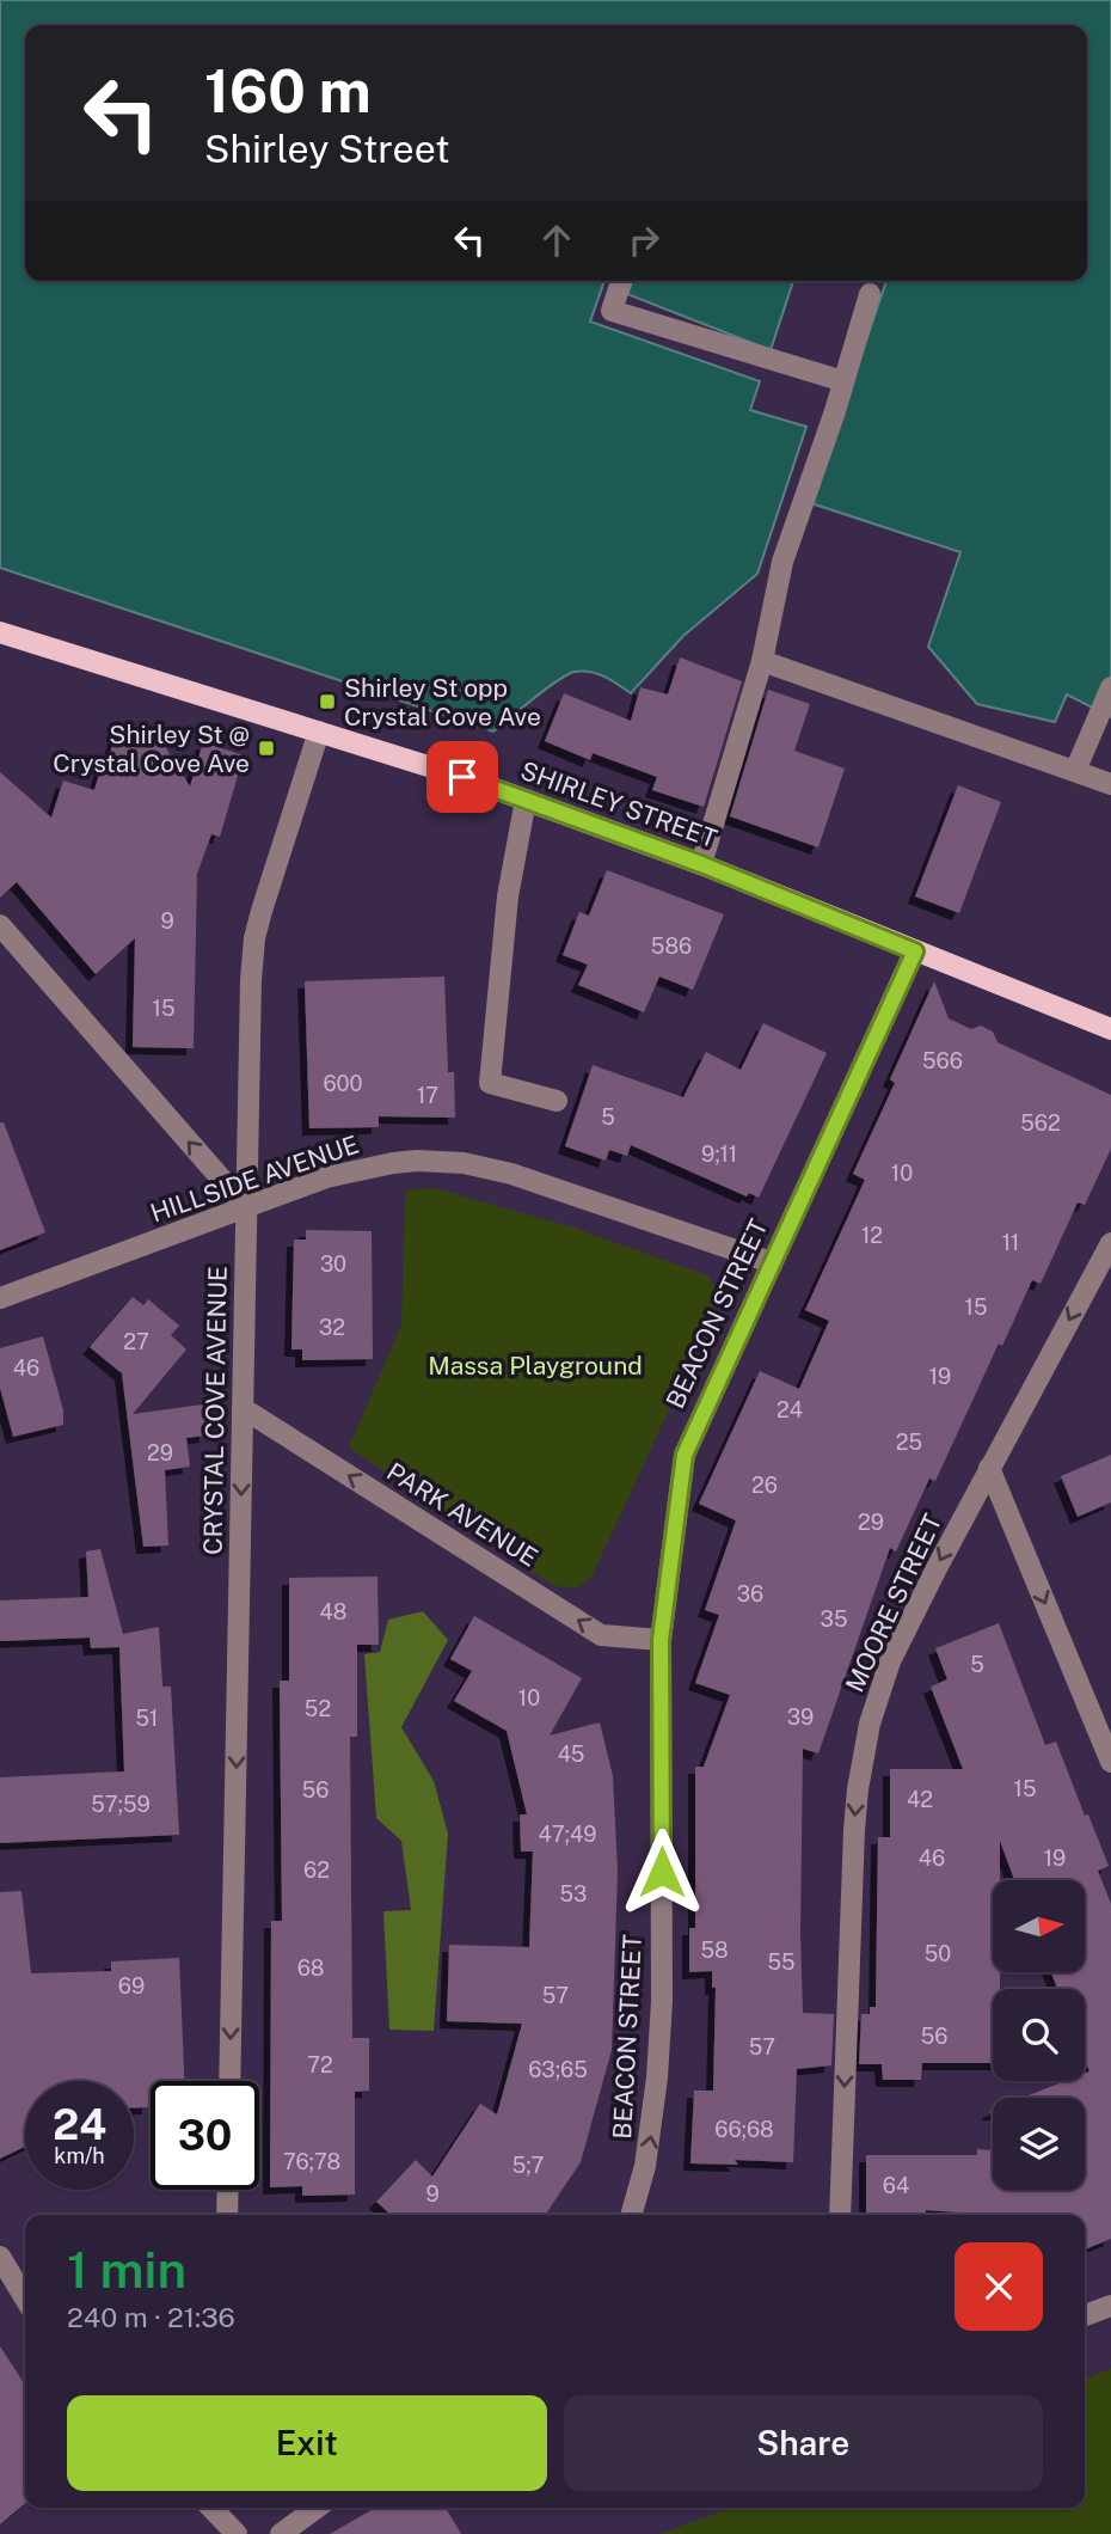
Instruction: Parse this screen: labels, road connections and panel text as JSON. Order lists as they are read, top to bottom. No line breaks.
{"streets":{"main road":["SHIRLEY STREET"],"street":["HILLSIDE AVENUE","BEACON STREET","CRYSTAL COVE AVENUE","PARK AVENUE","MOORE STREET"]},"crossings":[["SHIRLEY STREET","BEACON STREET"],["SHIRLEY STREET","CRYSTAL COVE AVENUE"],["HILLSIDE AVENUE","BEACON STREET"],["HILLSIDE AVENUE","CRYSTAL COVE AVENUE"],["BEACON STREET","PARK AVENUE"],["CRYSTAL COVE AVENUE","PARK AVENUE"]],"one_way":["BEACON STREET","CRYSTAL COVE AVENUE","PARK AVENUE","MOORE STREET"],"parks":["Massa Playground"],"places":{"transit":["Shirley St opp Crystal Cove Ave","Shirley St @ Crystal Cove Ave"]},"house_numbers":["9","586","15","566","600","17","5","562","9;11","10","12","11","30","15","32","27","46","19","24","25","29","26","29","36","48","35","5","10","52","39","51","45","15","56","42","57;59","47;49","46","19","62","53","58","50","55","68","69","57","56","57","72","63;65","66;68","76;78","5;7","64","9"],"north":"right","page":{"turn":["160 m","Shirley Street"],"speed":"24 km/h","limit":"30","heading":["1 min","240 m · 21:36"],"buttons":["Exit","Share"]}}
